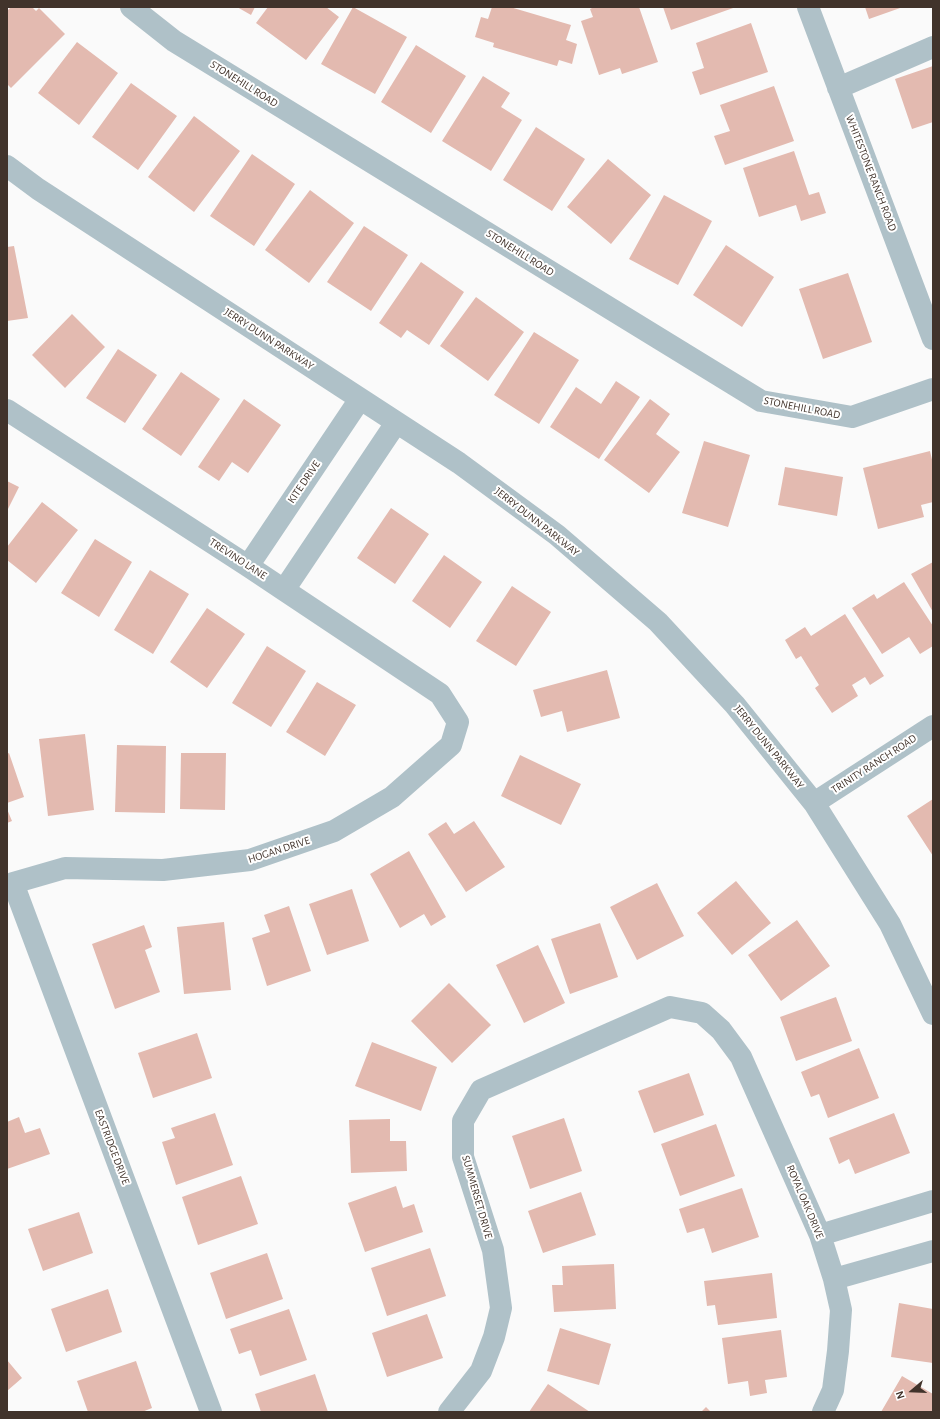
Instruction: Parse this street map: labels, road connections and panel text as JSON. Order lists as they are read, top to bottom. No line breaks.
{"streets":{"street":["STONEHILL ROAD","WHITESTONE RANCH ROAD","JERRY DUNN PARKWAY","KITE DRIVE","TREVINO LANE","TRINITY RANCH ROAD","HOGAN DRIVE","EASTRIDGE DRIVE","SUMMERSET DRIVE","ROYAL OAK DRIVE"]},"crossings":[["JERRY DUNN PARKWAY","KITE DRIVE"],["JERRY DUNN PARKWAY","TRINITY RANCH ROAD"],["KITE DRIVE","TREVINO LANE"],["TREVINO LANE","HOGAN DRIVE"],["HOGAN DRIVE","EASTRIDGE DRIVE"],["SUMMERSET DRIVE","ROYAL OAK DRIVE"]],"north":"left"}
